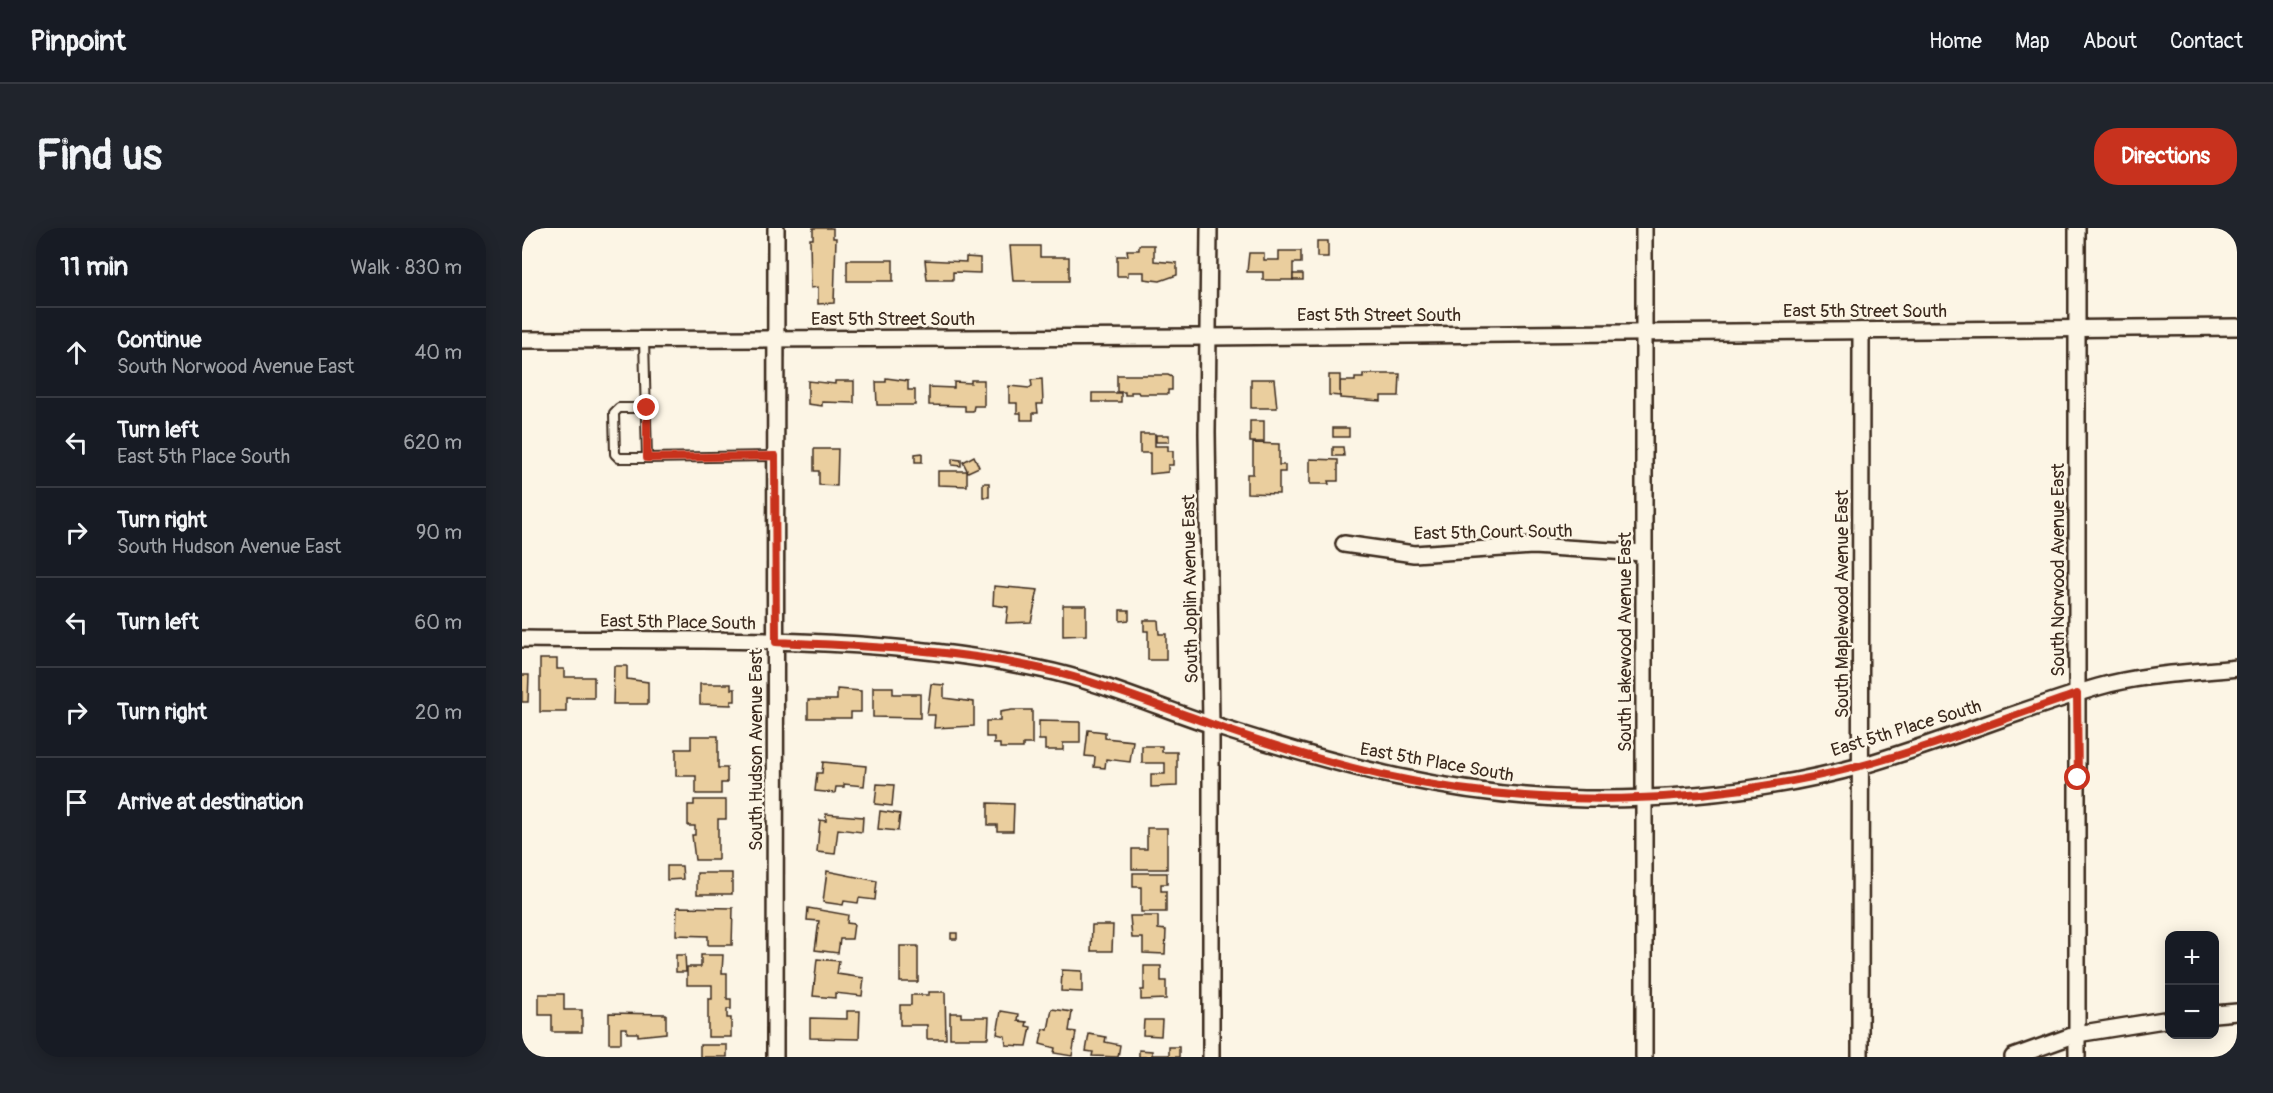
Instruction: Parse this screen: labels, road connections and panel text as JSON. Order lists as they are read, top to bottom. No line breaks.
{"streets":{"street":["East 5th Street South","East 5th Court South","South Norwood Avenue East","South Joplin Avenue East","South Maplewood Avenue East","East 5th Place South","South Lakewood Avenue East","South Hudson Avenue East"]},"crossings":[["East 5th Street South","South Norwood Avenue East"],["East 5th Street South","South Joplin Avenue East"],["East 5th Street South","South Maplewood Avenue East"],["East 5th Street South","South Lakewood Avenue East"],["East 5th Street South","South Hudson Avenue East"],["East 5th Court South","South Lakewood Avenue East"],["South Norwood Avenue East","East 5th Place South"],["South Joplin Avenue East","East 5th Place South"],["South Maplewood Avenue East","East 5th Place South"],["East 5th Place South","South Lakewood Avenue East"],["East 5th Place South","South Hudson Avenue East"]],"page":{"header":"Pinpoint","nav":["Home","Map","About","Contact"],"buttons":"Directions","title":"Find us","heading":["11 min","Walk · 830 m"],"list":[["Continue","South Norwood Avenue East","40 m"],["Turn left","East 5th Place South","620 m"],["Turn right","South Hudson Avenue East","90 m"],["Turn left","60 m"],["Turn right","20 m"],"Arrive at destination"],"map_buttons":["+","−"]}}
